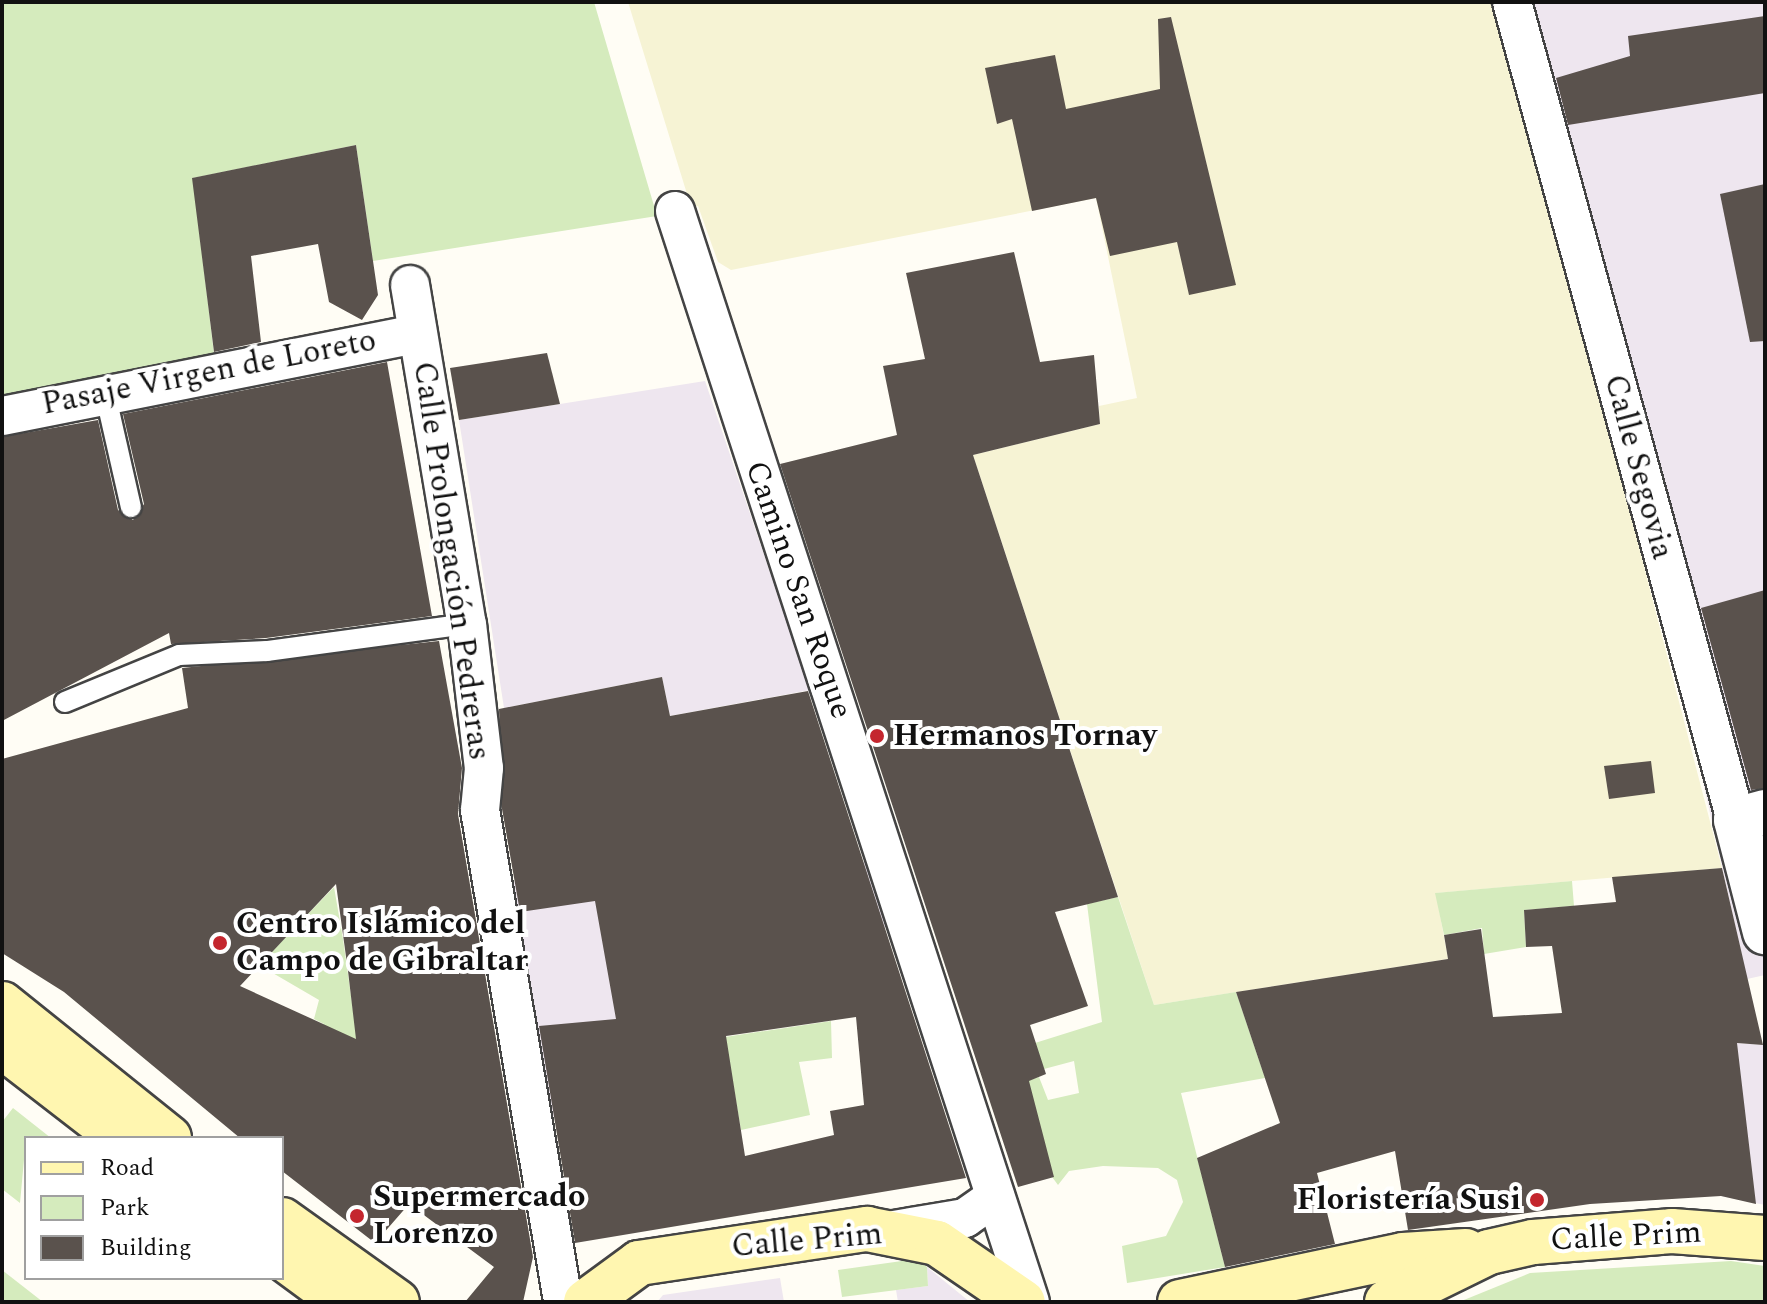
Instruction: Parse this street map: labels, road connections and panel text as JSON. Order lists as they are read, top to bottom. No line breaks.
{"streets":{"main road":["Calle Prim"],"street":["Pasaje Virgen de Loreto","Calle Segovia","Calle Prolongación Pedreras","Camino San Roque"]},"crossings":[["Pasaje Virgen de Loreto","Calle Prolongación Pedreras"],["Calle Prolongación Pedreras","Calle Prim"]],"places":["Hermanos Tornay","Centro Islámico del Campo de Gibraltar","Floristería Susi","Supermercado Lorenzo"],"legend":["Road","Park","Building"]}
